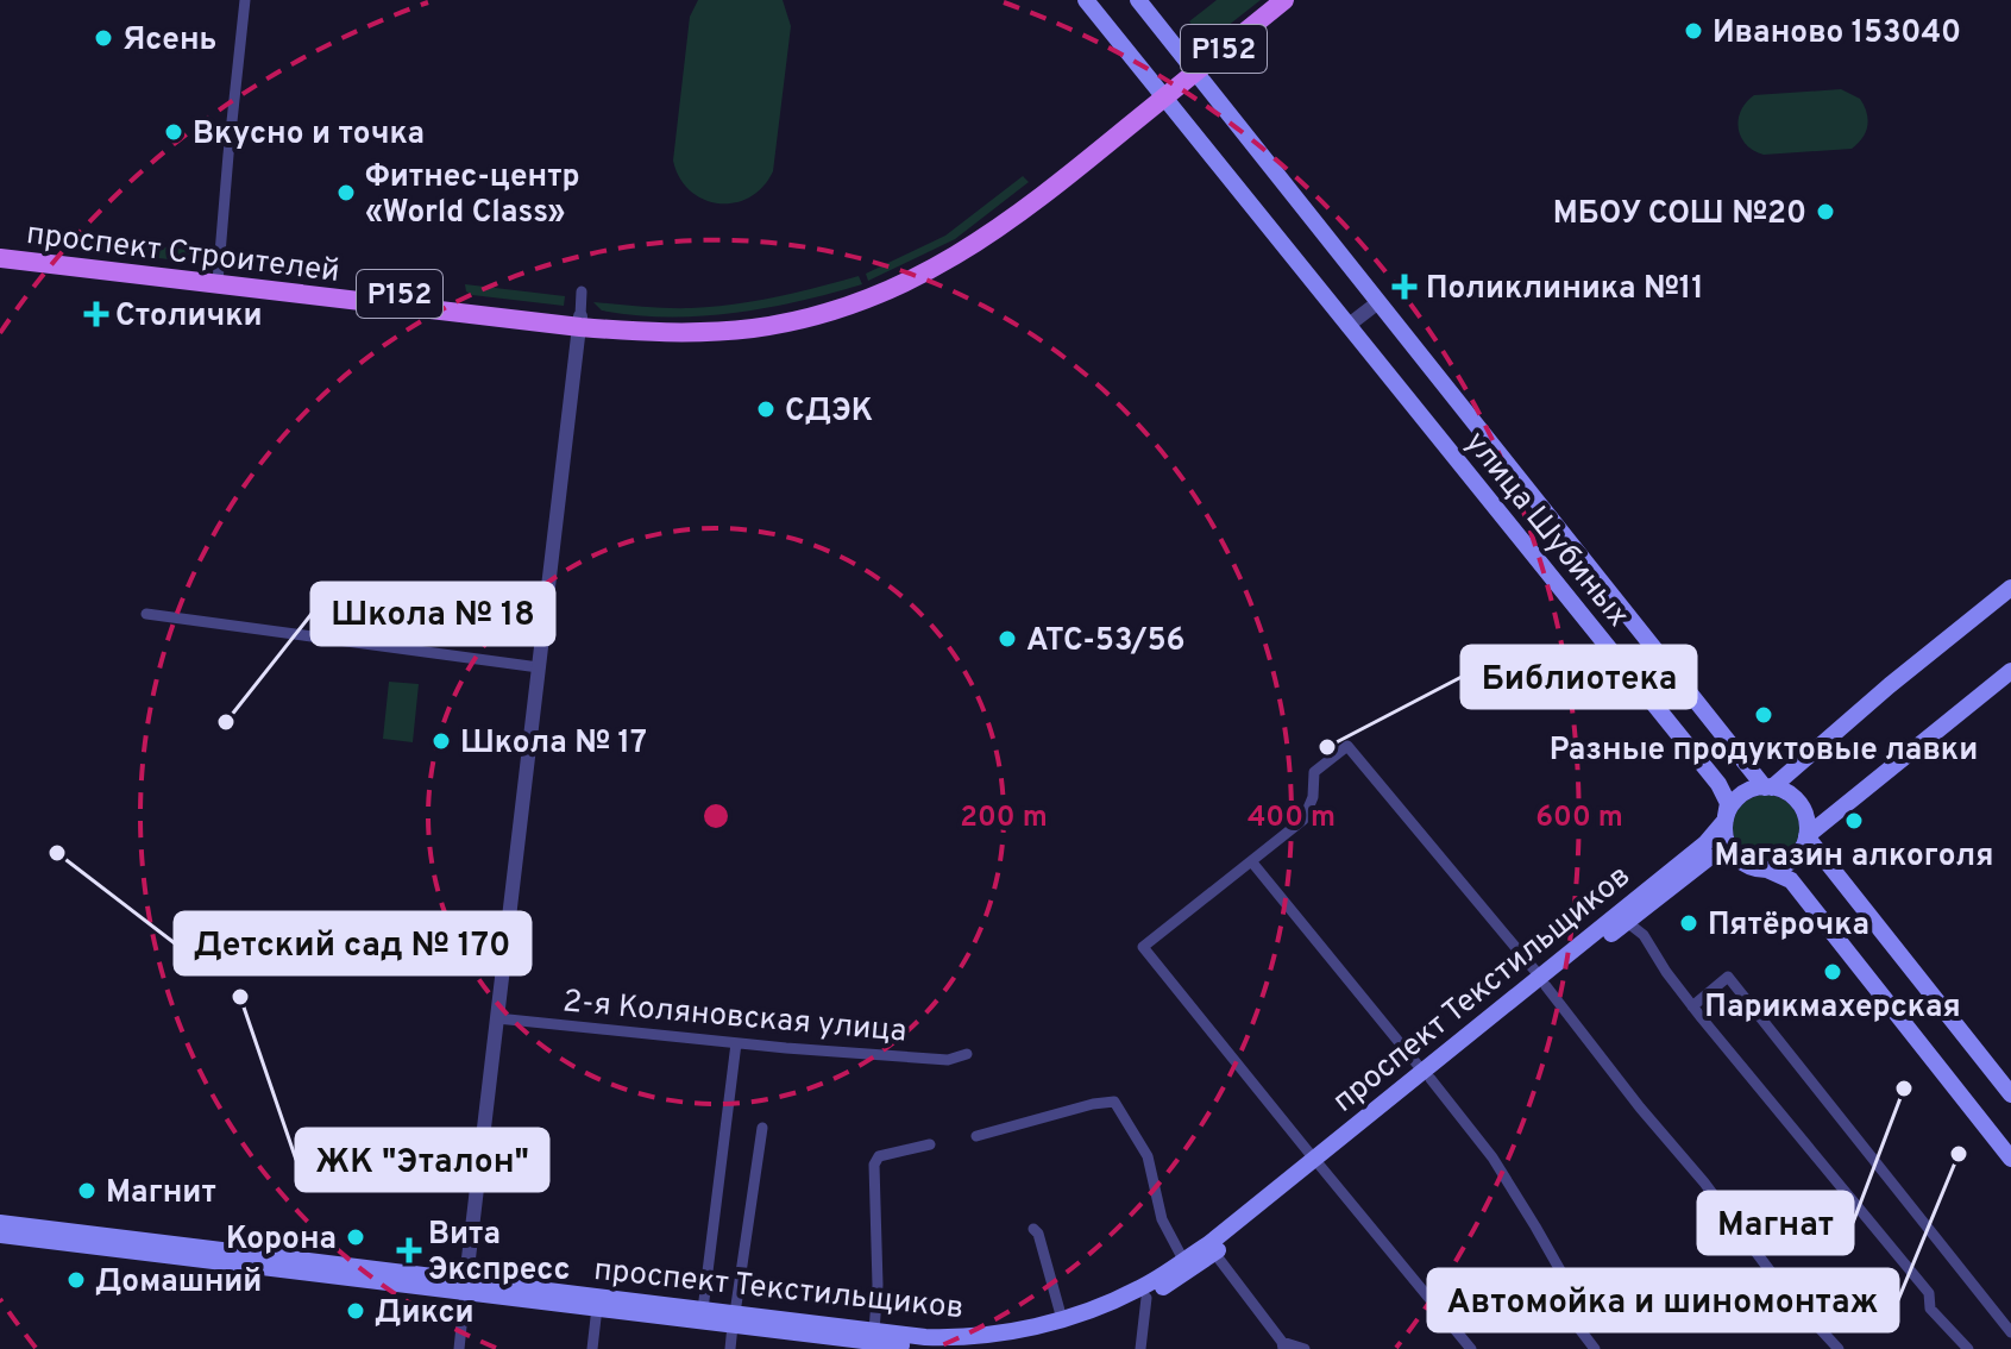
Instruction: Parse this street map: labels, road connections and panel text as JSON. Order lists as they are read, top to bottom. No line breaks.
{"streets":{"main road":["Р152","проспект Строителей","улица Шубиных","проспект Текстильщиков"],"street":["2-я Коляновская улица"]},"crossings":[["проспект Строителей","улица Шубиных"],["улица Шубиных","проспект Текстильщиков"]],"places":{"other":["Иваново 153040","Ясень","Вкусно и точка","Фитнес-центр «World Class»","МБОУ СОШ №20","СДЭК","АТС-53/56","Разные продуктовые лавки","Школа № 18","Школа № 17","Библиотека","Магазин алкоголя","Детский сад № 170","Пятёрочка","Парикмахерская","ЖК \"Эталон\"","Магнат","Автомойка и шиномонтаж","Магнит","Корона","Домашний","Дикси"],"health":["Поликлиника №11","Столички","Вита Экспресс"]},"rings":["200 m","400 m","600 m"]}
